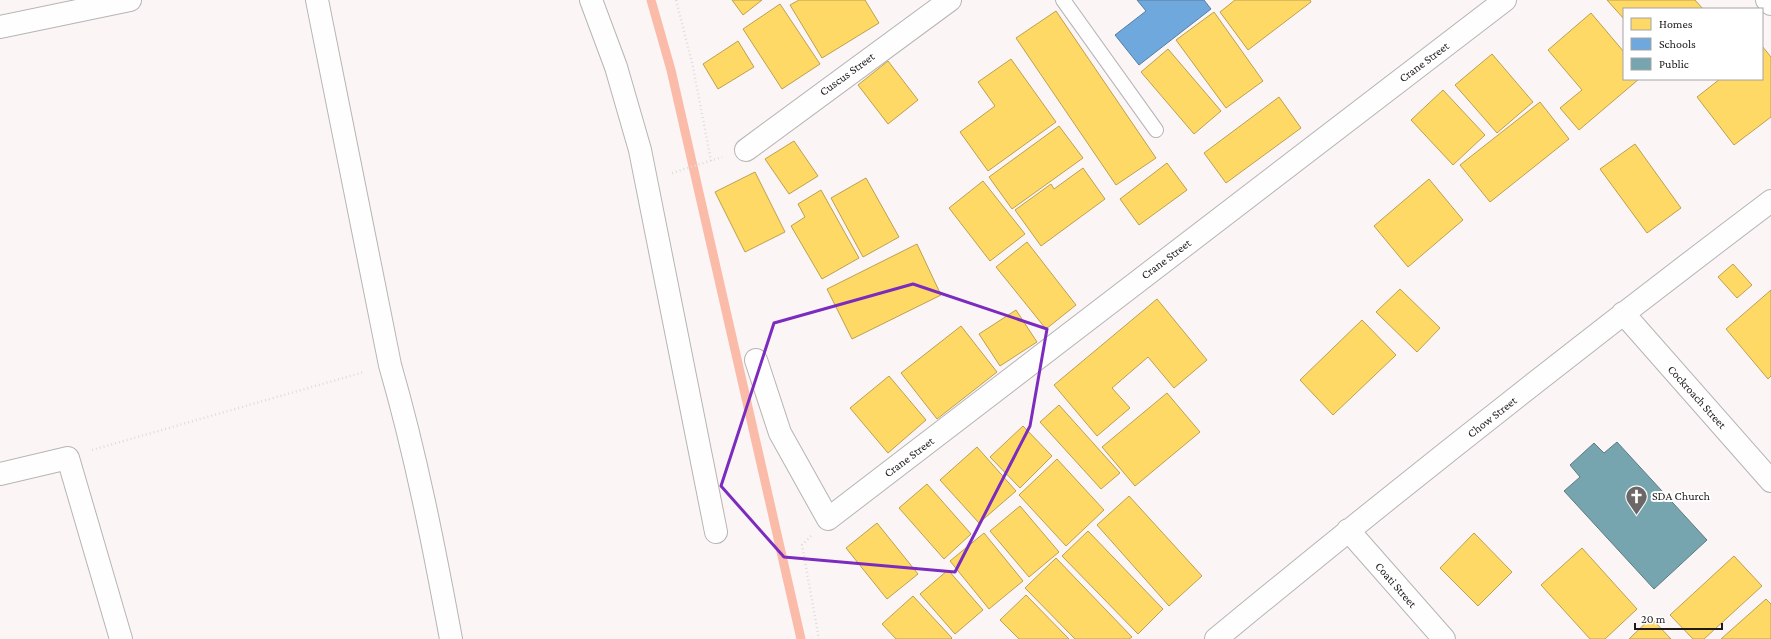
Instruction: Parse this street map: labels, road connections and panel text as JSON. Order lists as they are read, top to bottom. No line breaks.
{"streets":{"street":["Crane Street","Cuscus Street","Cockroach Street","Chow Street","Coati Street"]},"crossings":[["Cockroach Street","Chow Street"],["Chow Street","Coati Street"]],"places":{"church":["SDA Church"]},"legend":["Homes","Schools","Public"],"scale_bar":"20 m"}
